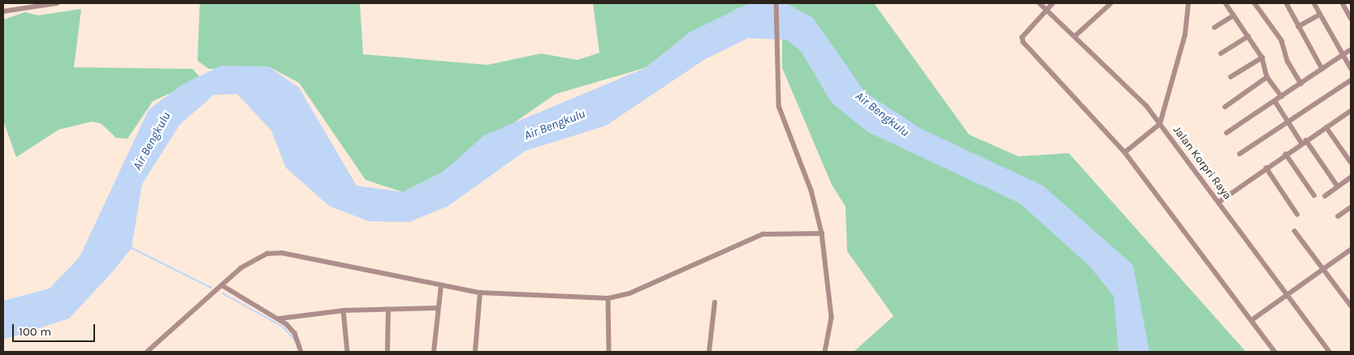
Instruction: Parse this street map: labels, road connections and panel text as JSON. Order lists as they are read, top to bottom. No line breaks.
{"streets":{"street":["Jalan Korpri Raya"]},"water":["Air Bengkulu"],"scale_bar":"100 m"}
